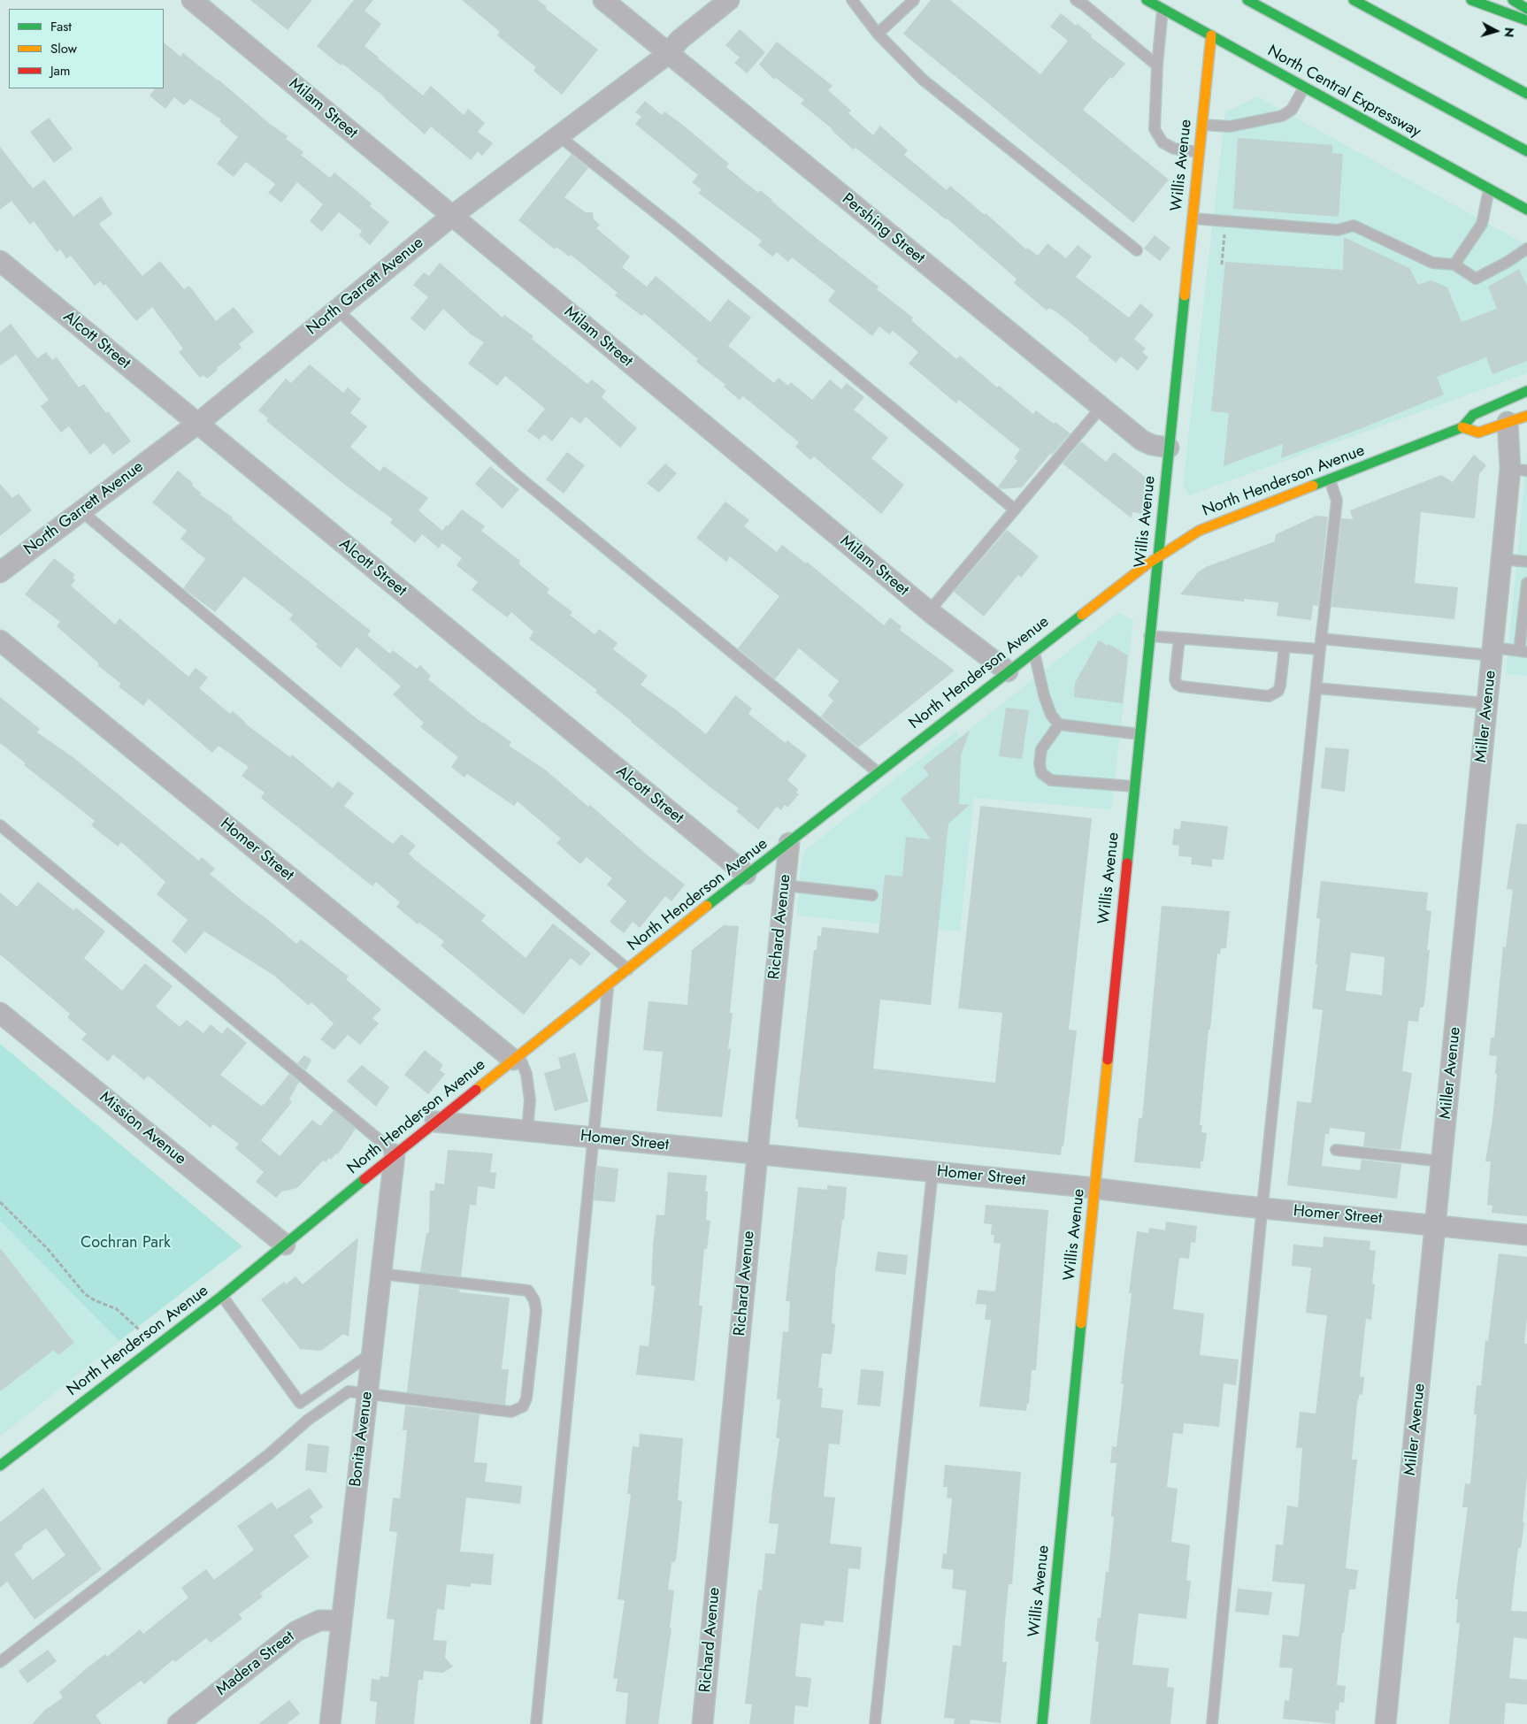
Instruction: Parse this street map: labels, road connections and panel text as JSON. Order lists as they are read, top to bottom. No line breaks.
{"streets":{"main road":["North Central Expressway","Willis Avenue","North Henderson Avenue"],"street":["Milam Street","Pershing Street","North Garrett Avenue","Alcott Street","Miller Avenue","Homer Street","Richard Avenue","Mission Avenue","Bonita Avenue","Madera Street"]},"crossings":[["North Central Expressway","Willis Avenue"],["Milam Street","North Garrett Avenue"],["Milam Street","North Henderson Avenue"],["Willis Avenue","Pershing Street"],["Willis Avenue","North Henderson Avenue"],["Willis Avenue","Homer Street"],["Pershing Street","North Garrett Avenue"],["North Garrett Avenue","Alcott Street"],["Alcott Street","North Henderson Avenue"],["North Henderson Avenue","Miller Avenue"],["North Henderson Avenue","Homer Street"],["North Henderson Avenue","Richard Avenue"],["North Henderson Avenue","Mission Avenue"],["North Henderson Avenue","Bonita Avenue"],["Miller Avenue","Homer Street"],["Homer Street","Richard Avenue"],["Bonita Avenue","Madera Street"]],"parks":["Cochran Park"],"legend":["Fast","Slow","Jam"],"north":"right"}
